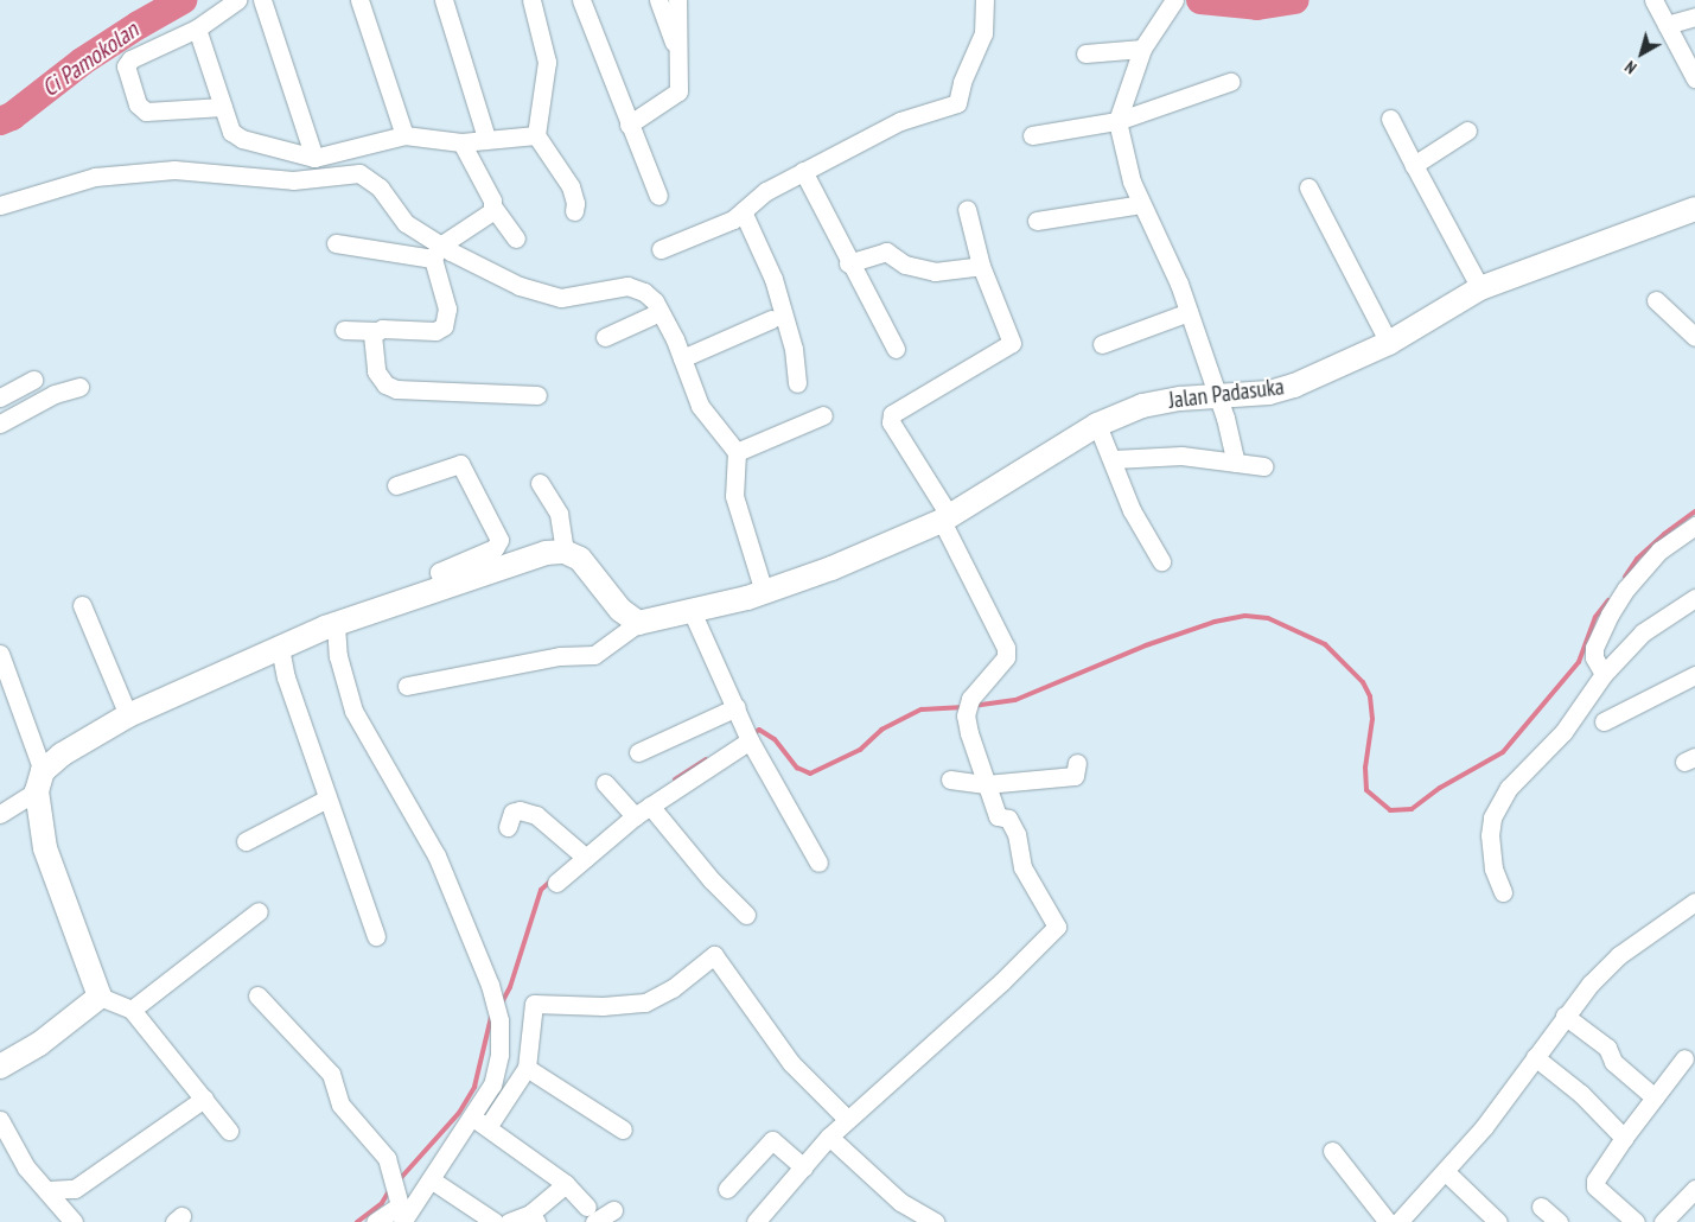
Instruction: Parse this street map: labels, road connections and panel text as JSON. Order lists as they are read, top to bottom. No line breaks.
{"streets":{"street":["Jalan Padasuka"]},"water":["Ci Pamokolan"],"north":"bottom left"}
